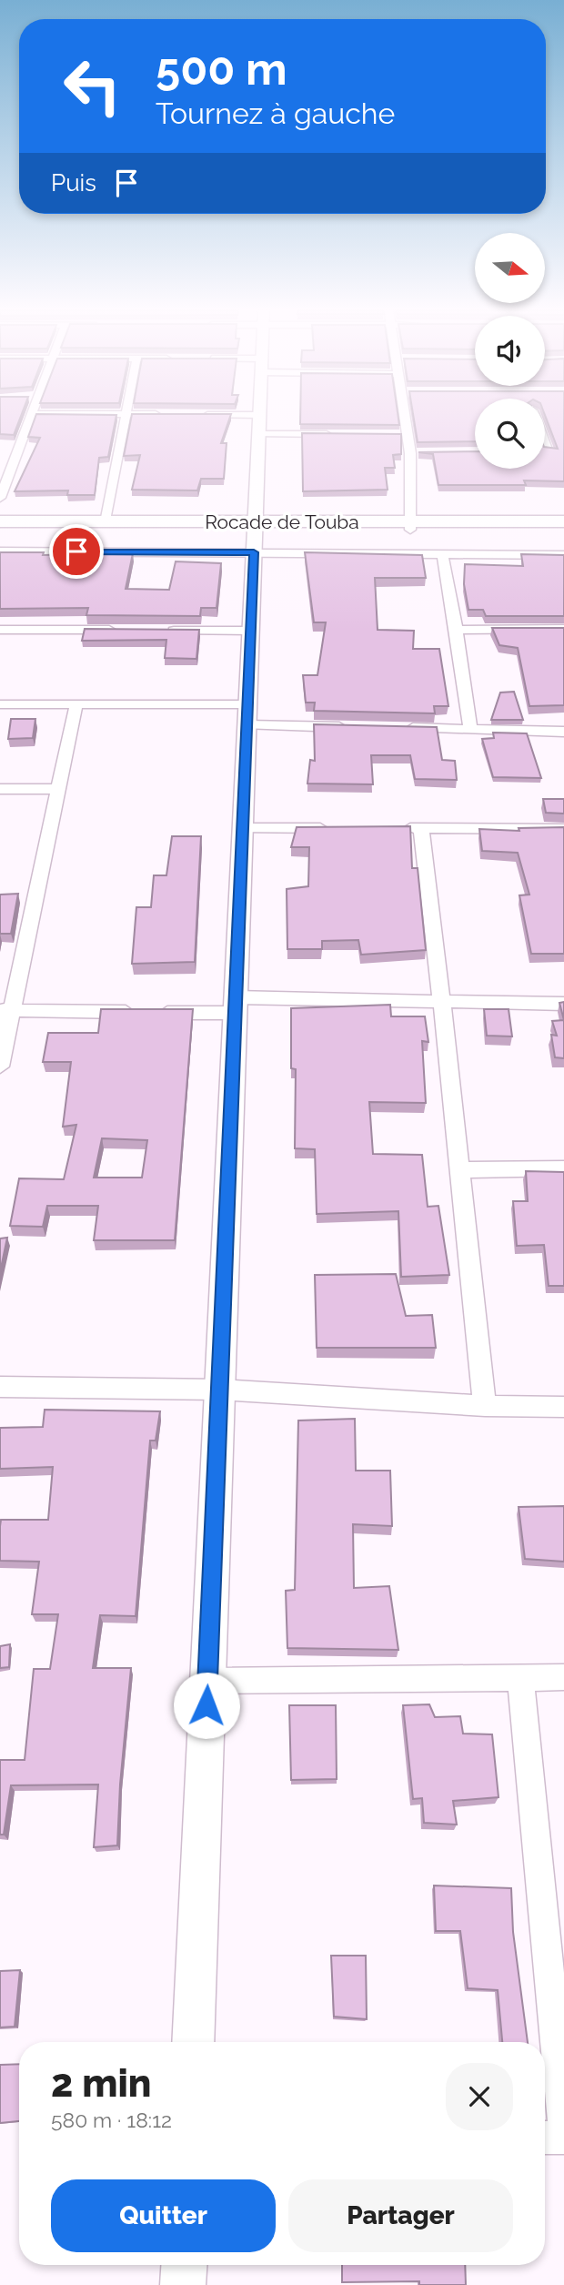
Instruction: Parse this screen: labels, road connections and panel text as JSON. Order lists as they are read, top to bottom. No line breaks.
{"streets":{"main road":["Rocade de Touba"]},"north":"right","page":{"turn":["500 m","Tournez à gauche"],"then":"Puis","heading":["2 min","580 m · 18:12"],"buttons":["Quitter","Partager"]}}
